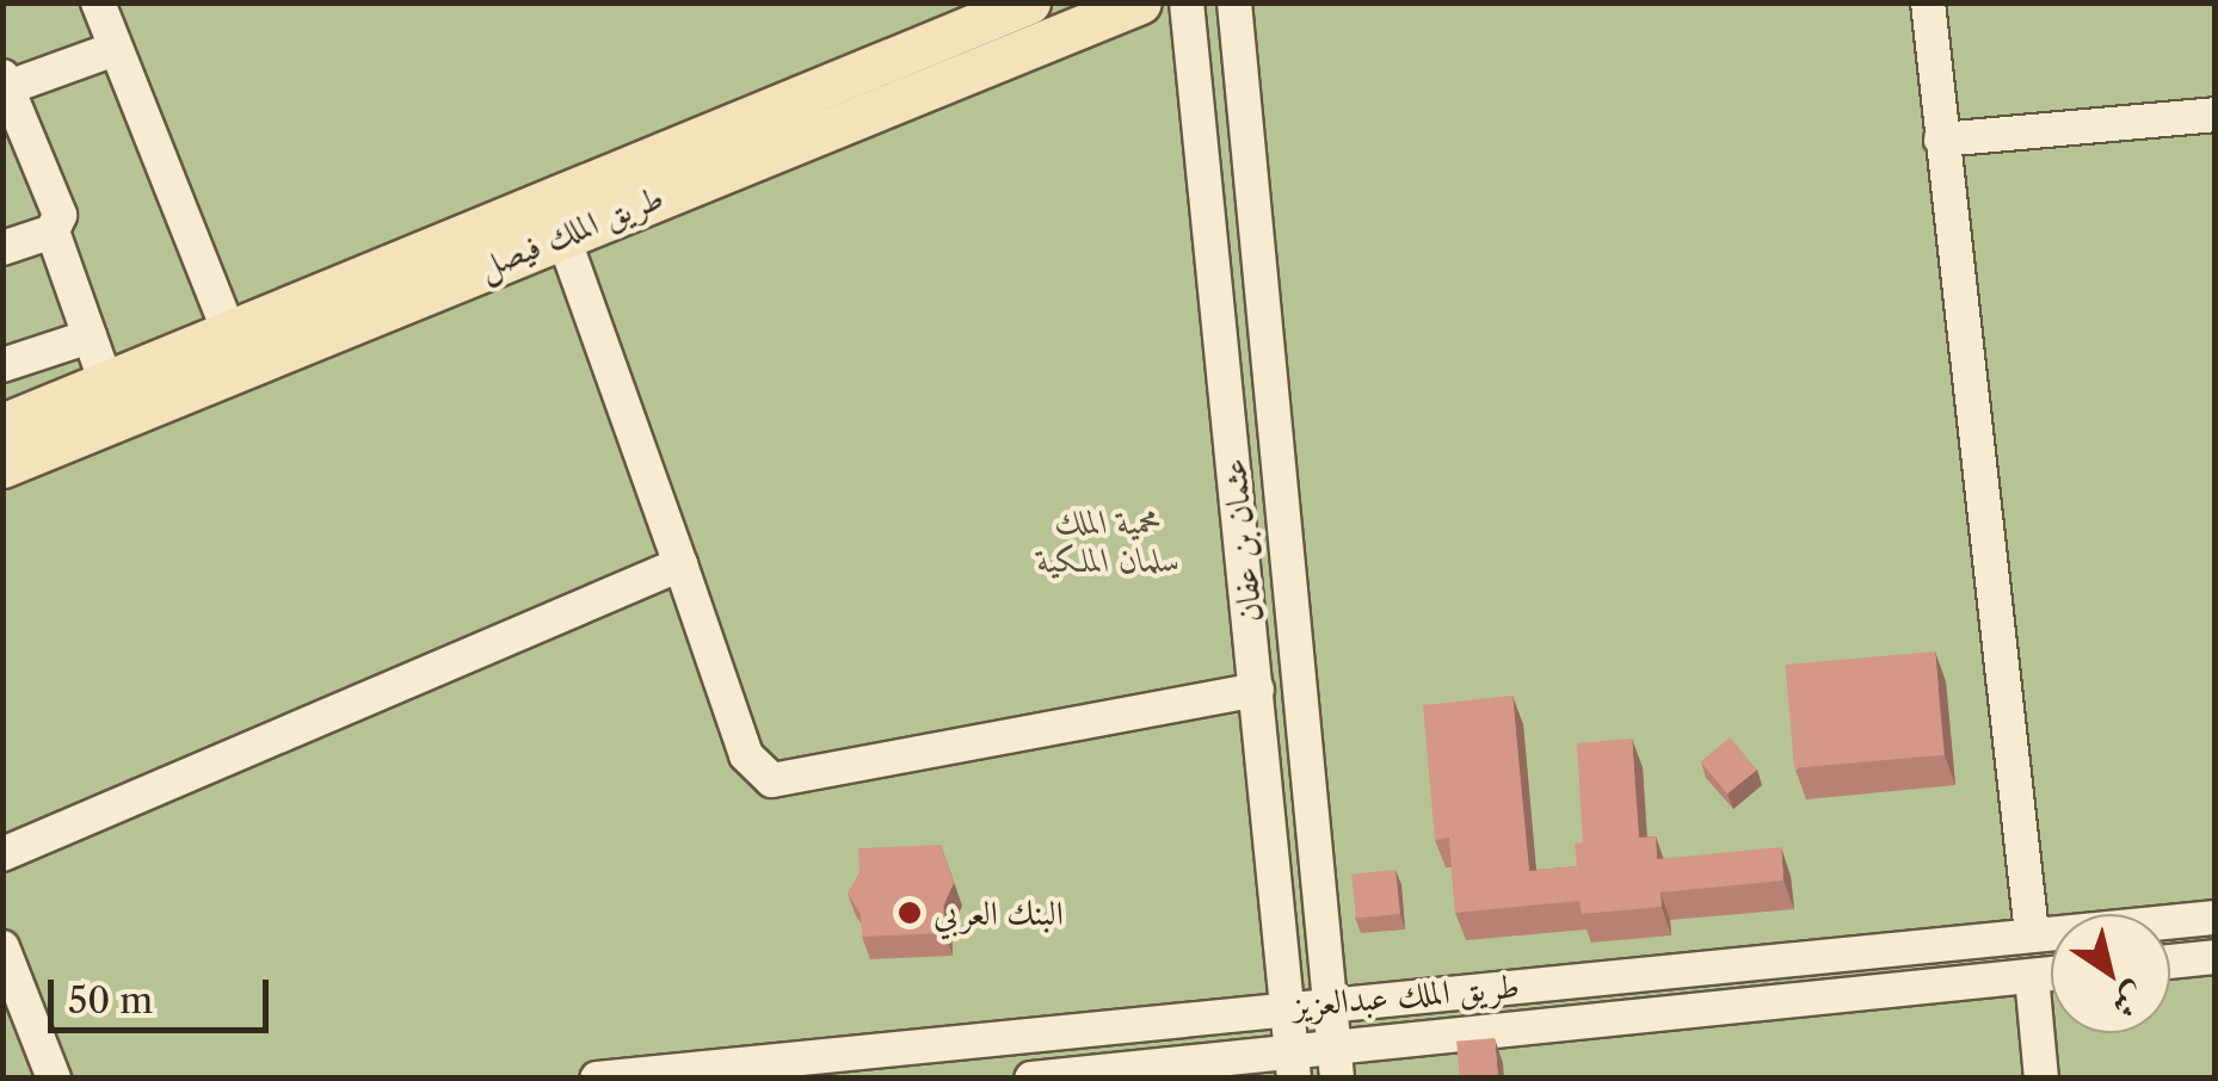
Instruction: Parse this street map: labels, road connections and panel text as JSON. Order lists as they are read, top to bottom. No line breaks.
{"streets":{"main road":["طريق الملك فيصل"],"street":["عثمان بن عفان","طريق الملك عبدالعزيز"]},"crossings":[["عثمان بن عفان","طريق الملك عبدالعزيز"]],"parks":["محمية الملك سلمان الملكية"],"places":["البنك العربي"],"scale_bar":"50 m","north":"bottom right"}
